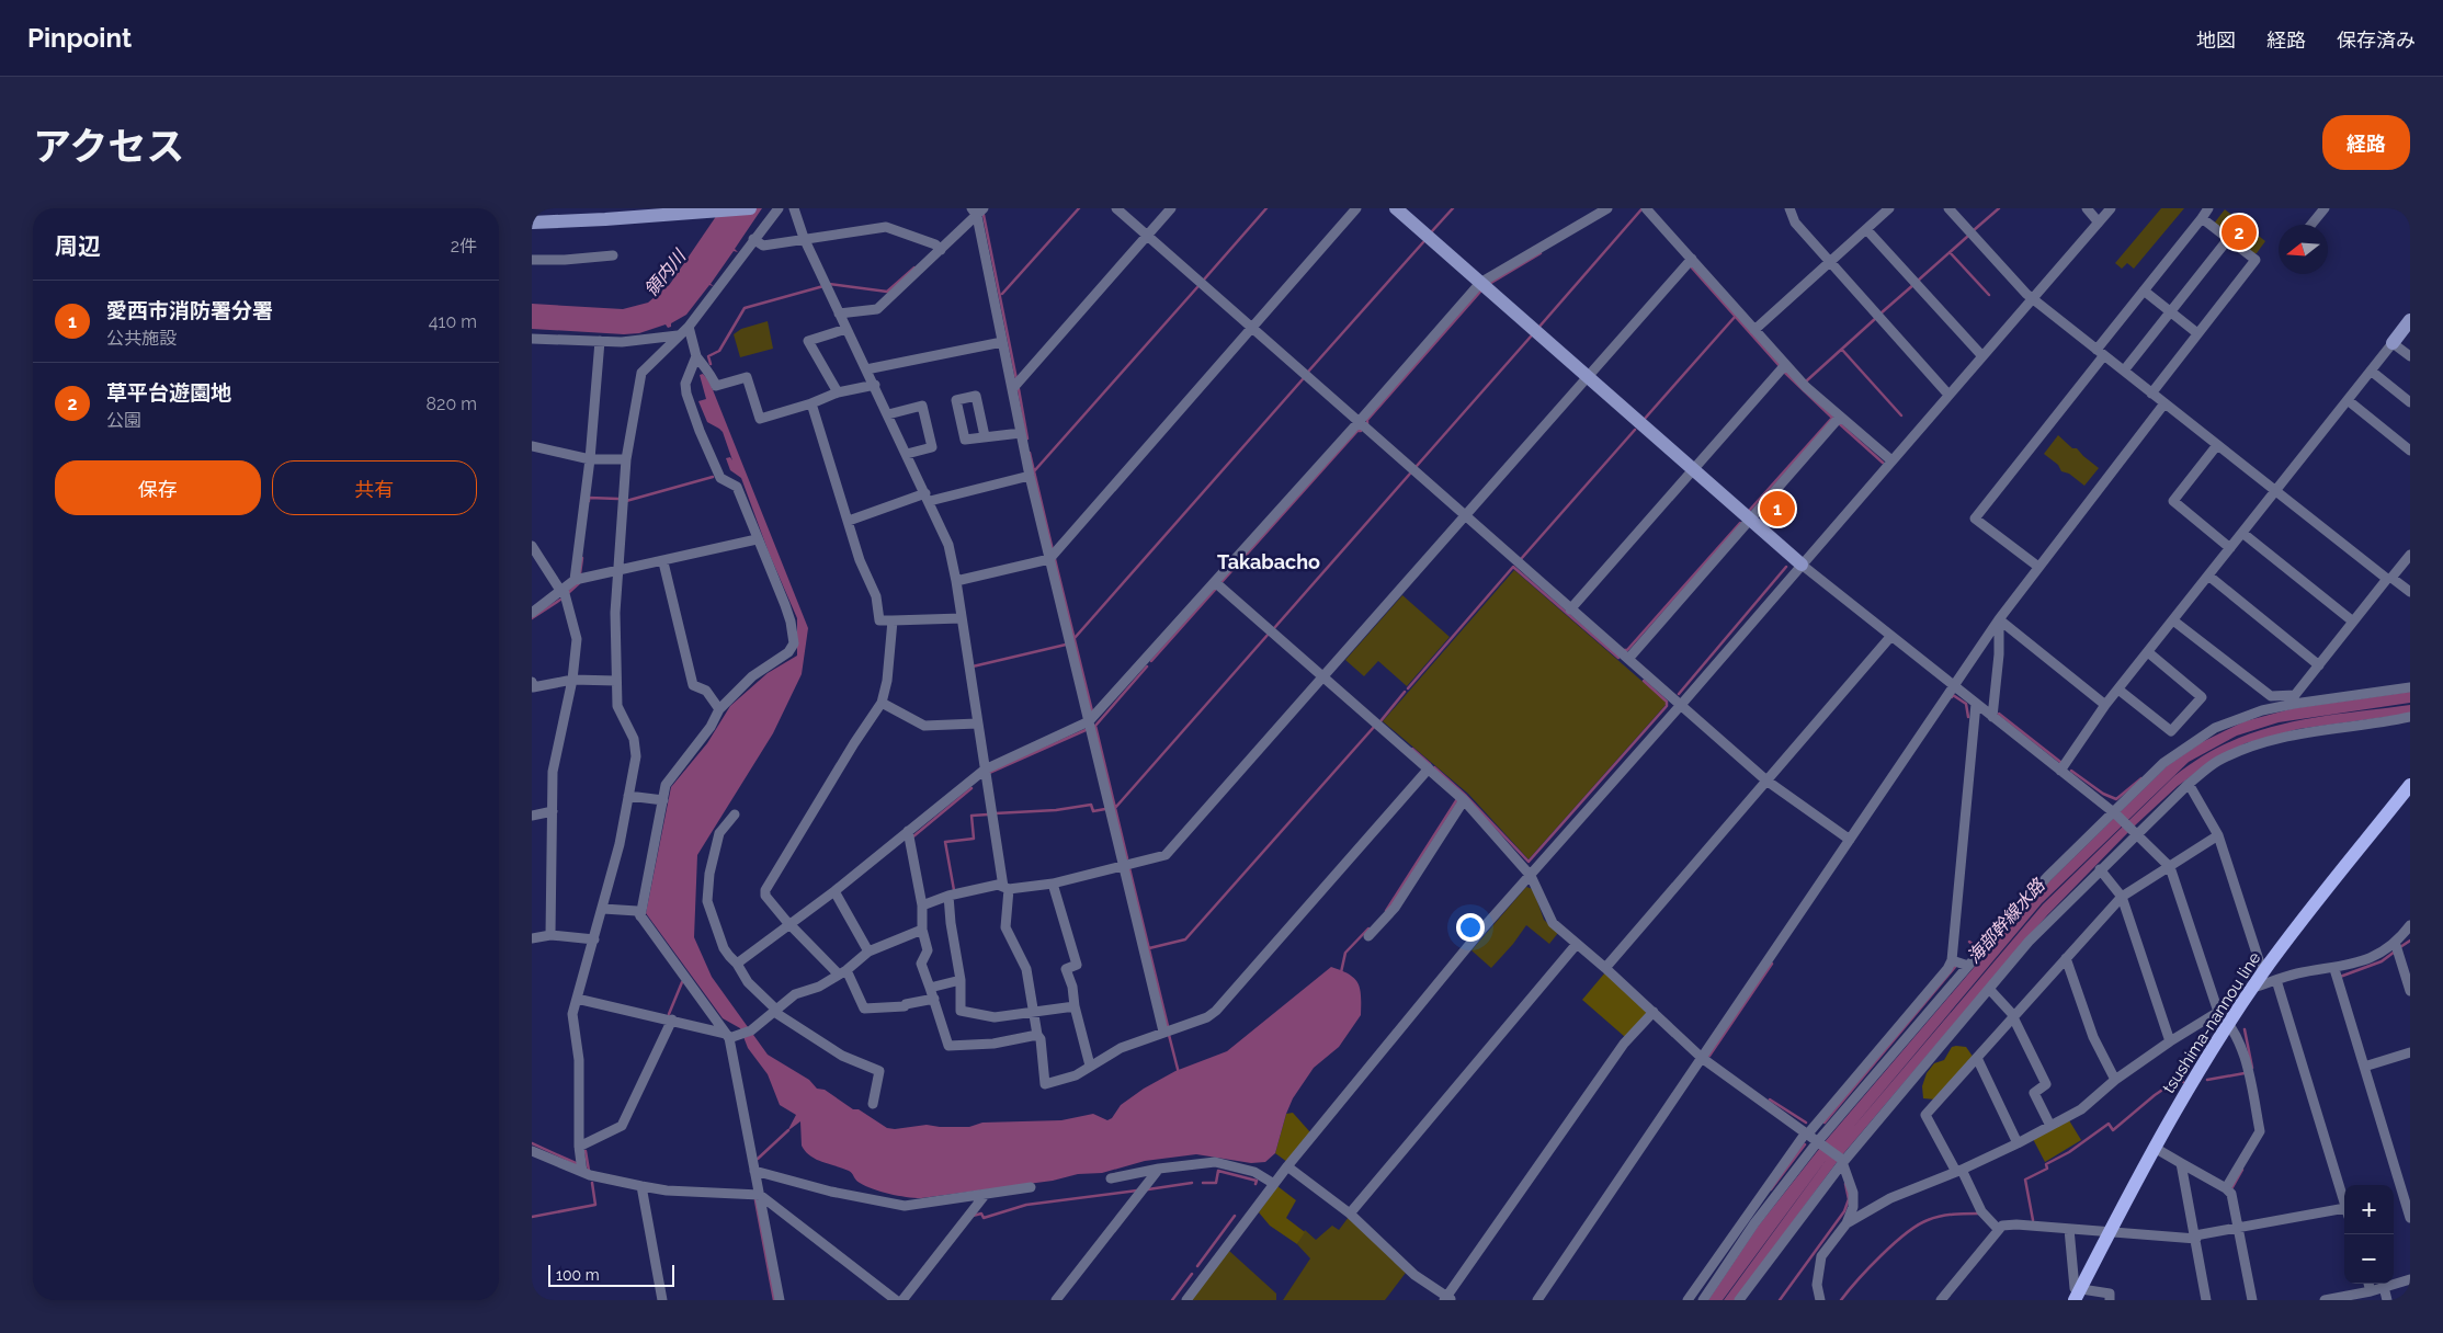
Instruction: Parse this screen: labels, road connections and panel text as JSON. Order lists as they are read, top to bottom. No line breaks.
{"streets":{"main road":["tsushima-nannou line"]},"districts":["Takabacho"],"water":["領内川","海部幹線水路"],"scale_bar":"100 m","north":"left","page":{"header":"Pinpoint","nav":["地図","経路","保存済み"],"title":"アクセス","buttons":["経路",["保存","共有"]],"heading":["周辺","2件"],"pins":["2","1"],"list":[{"mark":"1","name":"愛西市消防署分署","note":"公共施設","value":"410 m"},{"mark":"2","name":"草平台遊園地","note":"公園","value":"820 m"}],"map_buttons":["+","−"],"scale":"100 m"}}
